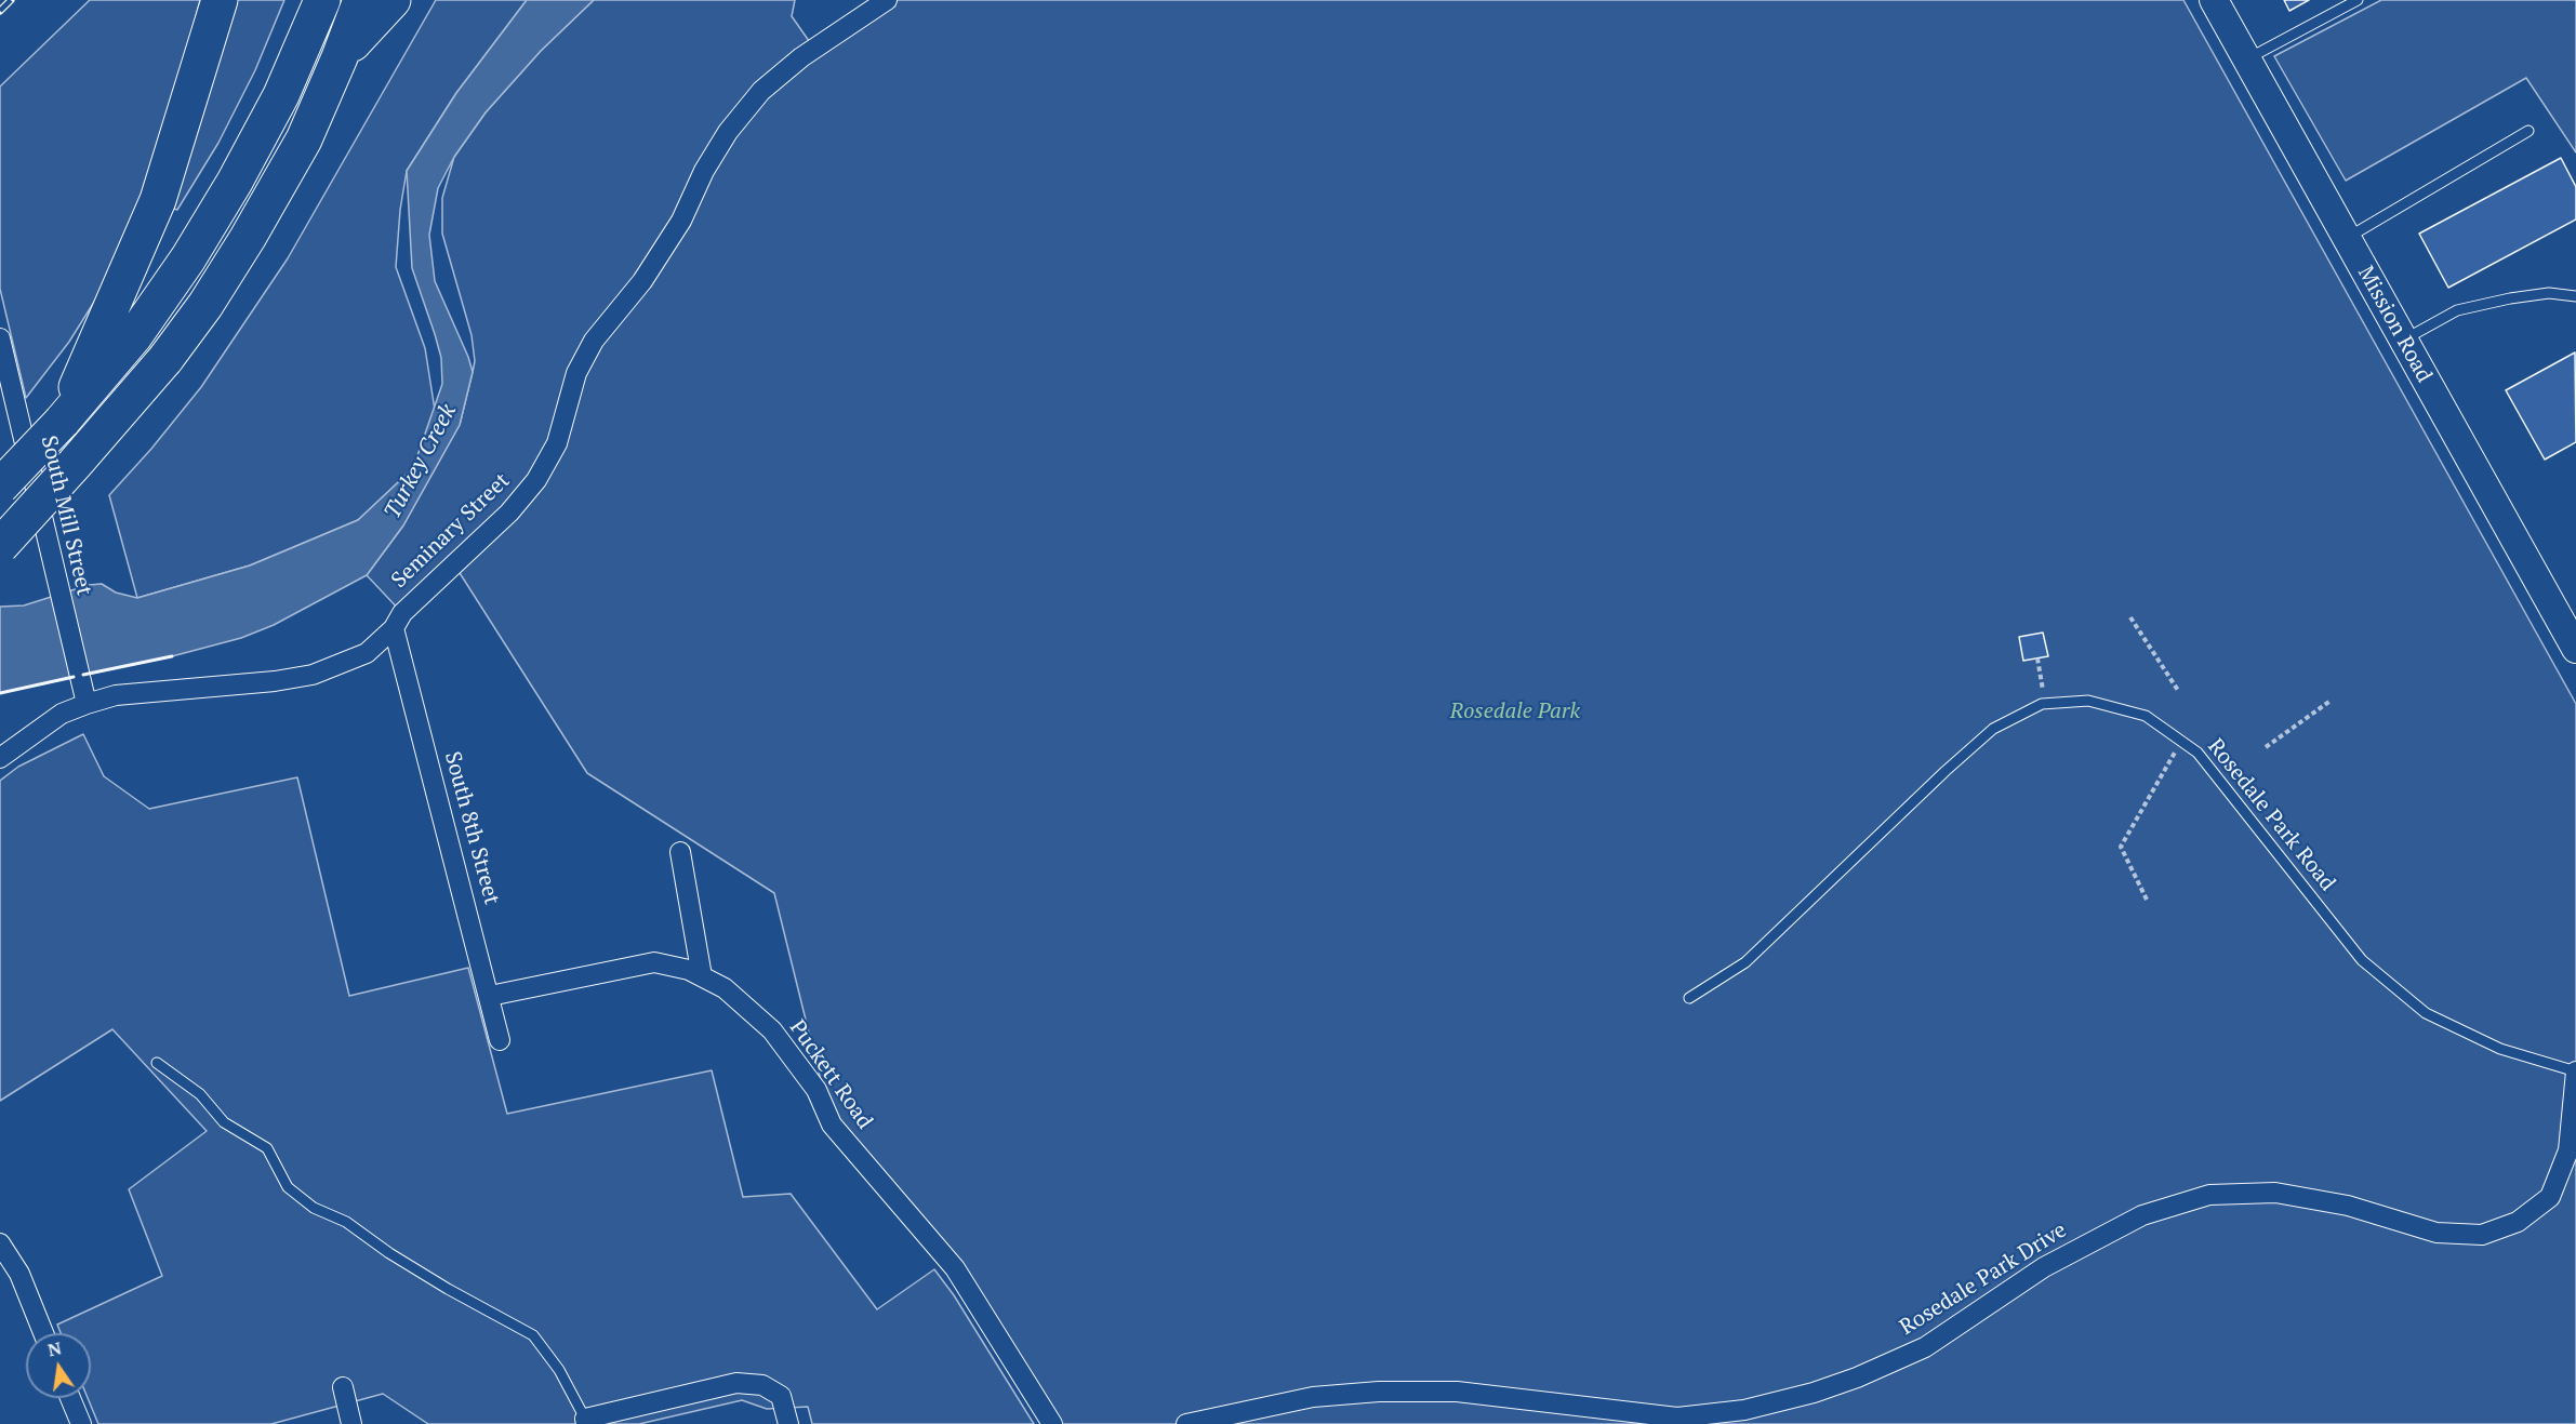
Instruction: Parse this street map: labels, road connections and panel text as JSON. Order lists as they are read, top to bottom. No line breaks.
{"streets":{"main road":["Mission Road"],"street":["South Mill Street","Seminary Street","South 8th Street","Puckett Road","Rosedale Park Drive"],"lane":["Rosedale Park Road"]},"crossings":[["South Mill Street","Seminary Street"],["Seminary Street","South 8th Street"],["Rosedale Park Road","Rosedale Park Drive"],["South 8th Street","Puckett Road"]],"water":["Turkey Creek"],"parks":["Rosedale Park"],"north":"top"}
